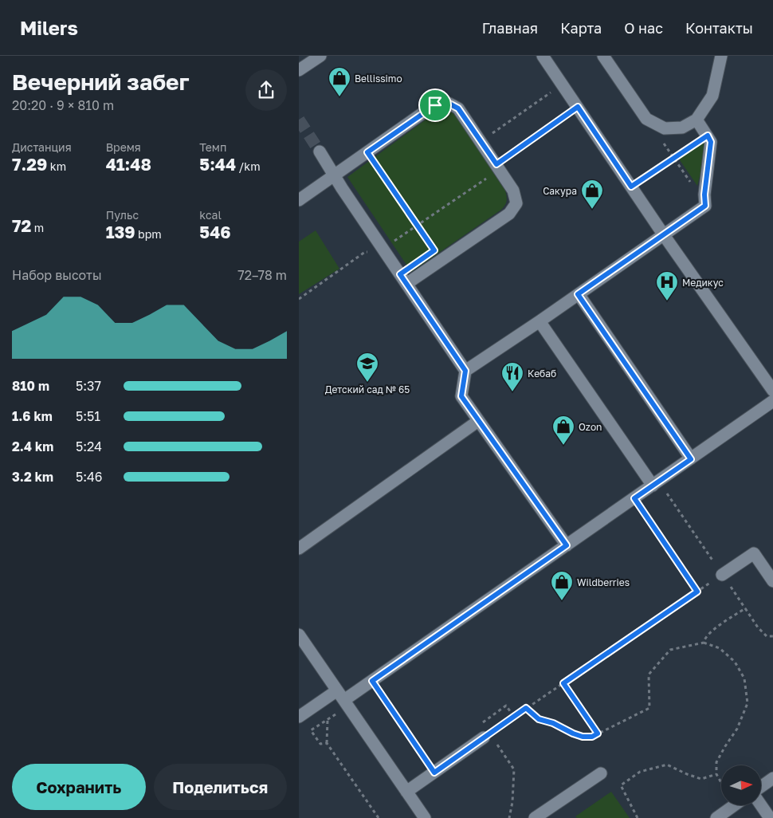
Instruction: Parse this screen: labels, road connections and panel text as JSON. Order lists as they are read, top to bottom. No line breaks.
{"places":{"shop":["Bellissimo","Сакура","Ozon","Wildberries"],"hospital":["Медикус"],"school or university":["Детский сад № 65"],"restaurant":["Кебаб"]},"north":"right","page":{"header":"Milers","nav":["Главная","Карта","О нас","Контакты"],"heading":["Вечерний забег","20:20 · 9 × 810 m"],"stats":[["Дистанция","7.29 km"],["Время","41:48"],["Темп","5:44 /km"],["72 m"],["Пульс","139 bpm"],["kcal","546"]],"chart":["Набор высоты","72–78 m"],"list":[{"name":"810 m","note":"5:37"},{"name":"1.6 km","note":"5:51"},{"name":"2.4 km","note":"5:24"},{"name":"3.2 km","note":"5:46"}],"buttons":["Сохранить","Поделиться"]}}
